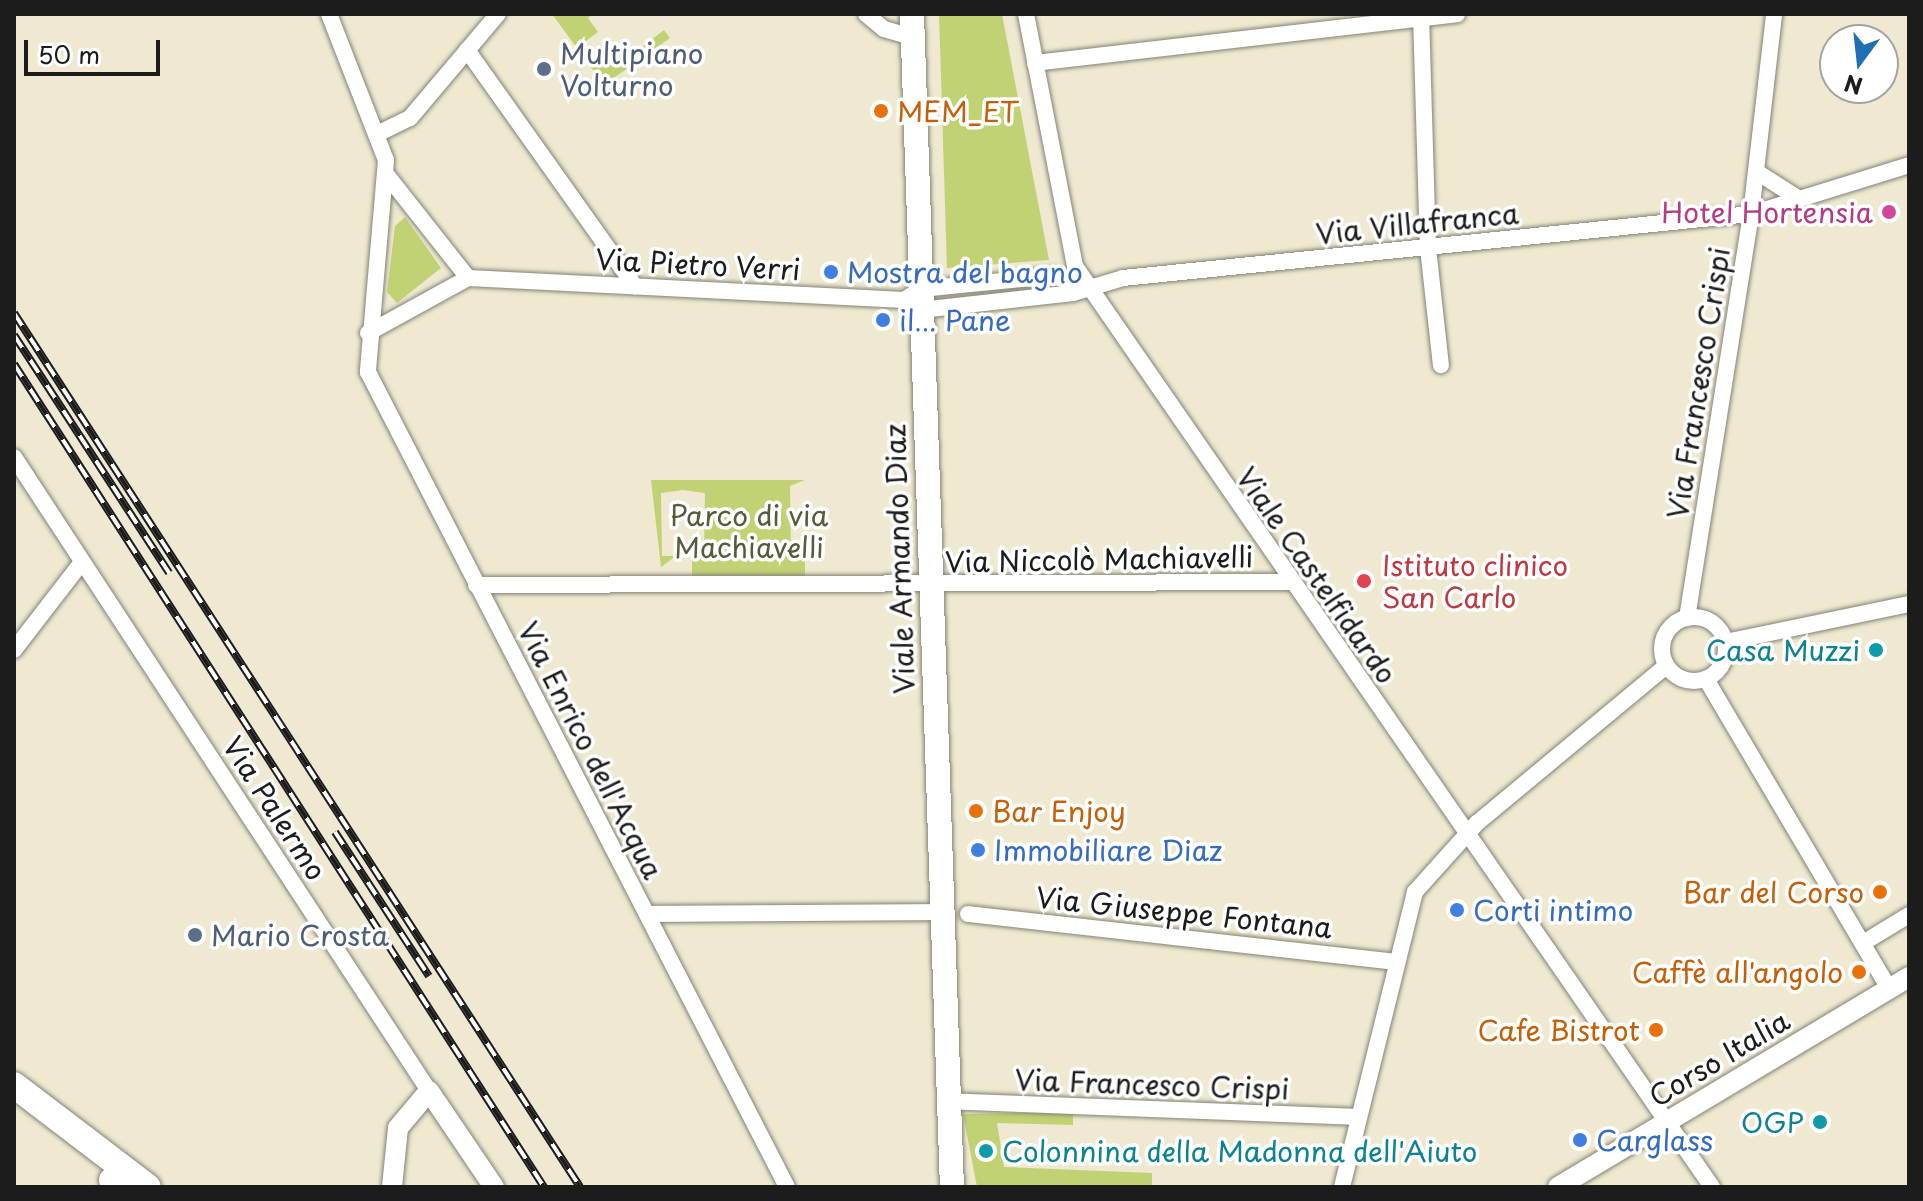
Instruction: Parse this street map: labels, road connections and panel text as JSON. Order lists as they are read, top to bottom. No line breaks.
{"streets":{"main road":["Viale Armando Diaz"],"street":["Via Villafranca","Via Pietro Verri","Via Francesco Crispi","Via Niccolò Machiavelli","Viale Castelfidardo","Via Enrico dell'Acqua","Via Palermo","Via Giuseppe Fontana","Corso Italia"]},"crossings":[["Via Villafranca","Via Pietro Verri"],["Via Villafranca","Via Francesco Crispi"],["Via Villafranca","Viale Armando Diaz"],["Via Villafranca","Viale Castelfidardo"],["Via Pietro Verri","Viale Armando Diaz"],["Via Francesco Crispi","Viale Armando Diaz"],["Viale Armando Diaz","Via Niccolò Machiavelli"],["Via Niccolò Machiavelli","Viale Castelfidardo"],["Via Niccolò Machiavelli","Via Enrico dell'Acqua"],["Viale Castelfidardo","Corso Italia"]],"parks":["Parco di via Machiavelli"],"places":["Multipiano Volturno","MEM_ET","Hotel Hortensia","Mostra del bagno","il... Pane","Istituto clinico San Carlo","Casa Muzzi","Bar Enjoy","Immobiliare Diaz","Bar del Corso","Corti intimo","Mario Crosta","Caffè all'angolo","Cafe Bistrot","OGP","Carglass","Colonnina della Madonna dell'Aiuto"],"scale_bar":"50 m","north":"bottom"}
